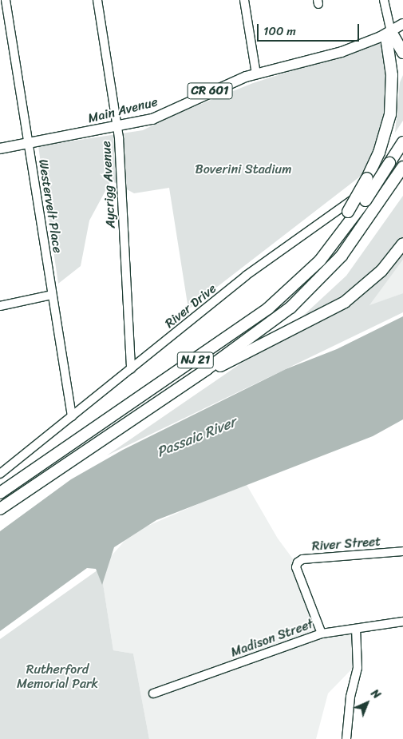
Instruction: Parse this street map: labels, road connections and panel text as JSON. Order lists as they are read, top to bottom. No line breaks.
{"streets":{"highway":["NJ 21"],"main road":["CR 601","Main Avenue"],"street":["Aycrigg Avenue","Westervelt Place","River Drive","River Street","Madison Street"]},"crossings":[["Main Avenue","Aycrigg Avenue"],["Main Avenue","Westervelt Place"],["Aycrigg Avenue","River Drive"],["Westervelt Place","River Drive"],["River Drive","NJ 21"],["River Street","Madison Street"]],"water":["Passaic River"],"parks":["Boverini Stadium","Rutherford Memorial Park"],"scale_bar":"100 m","north":"top right"}
